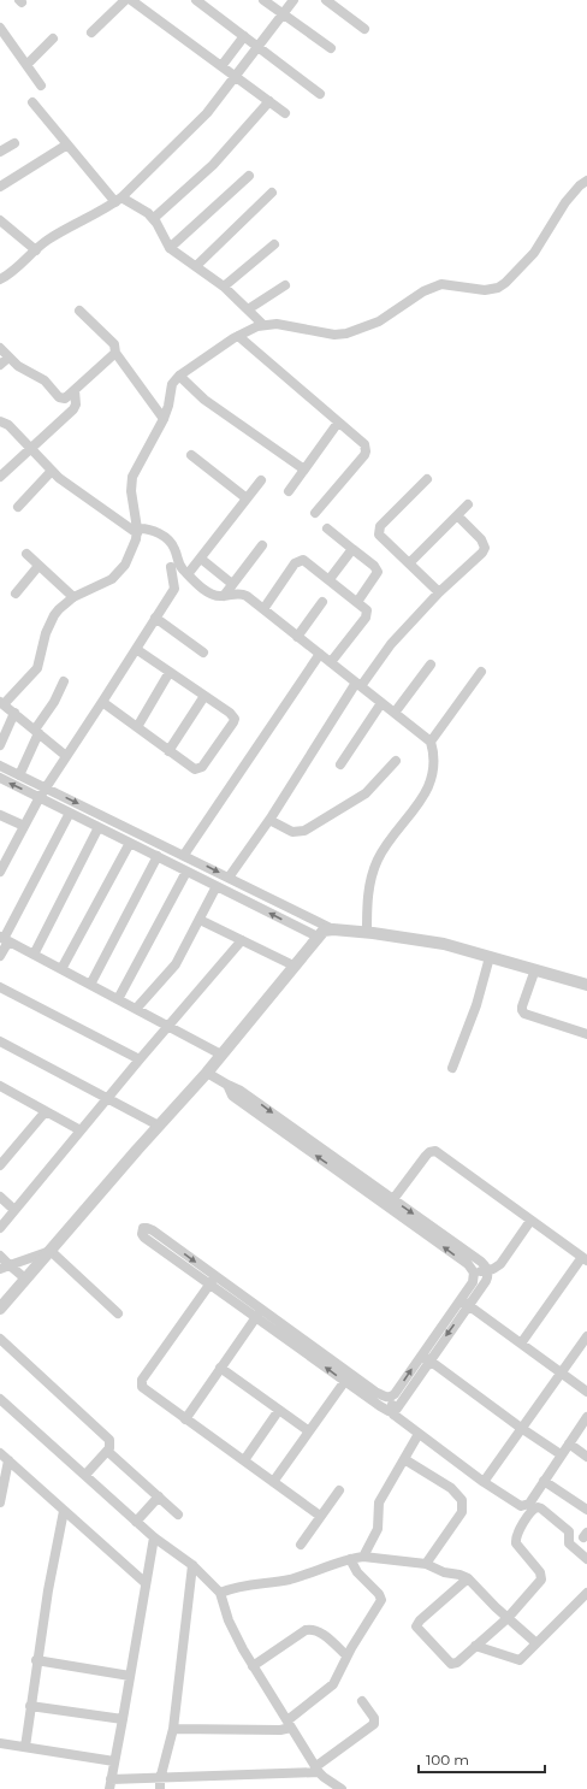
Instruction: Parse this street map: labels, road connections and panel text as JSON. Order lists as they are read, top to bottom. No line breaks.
{"scale_bar":"100 m"}
